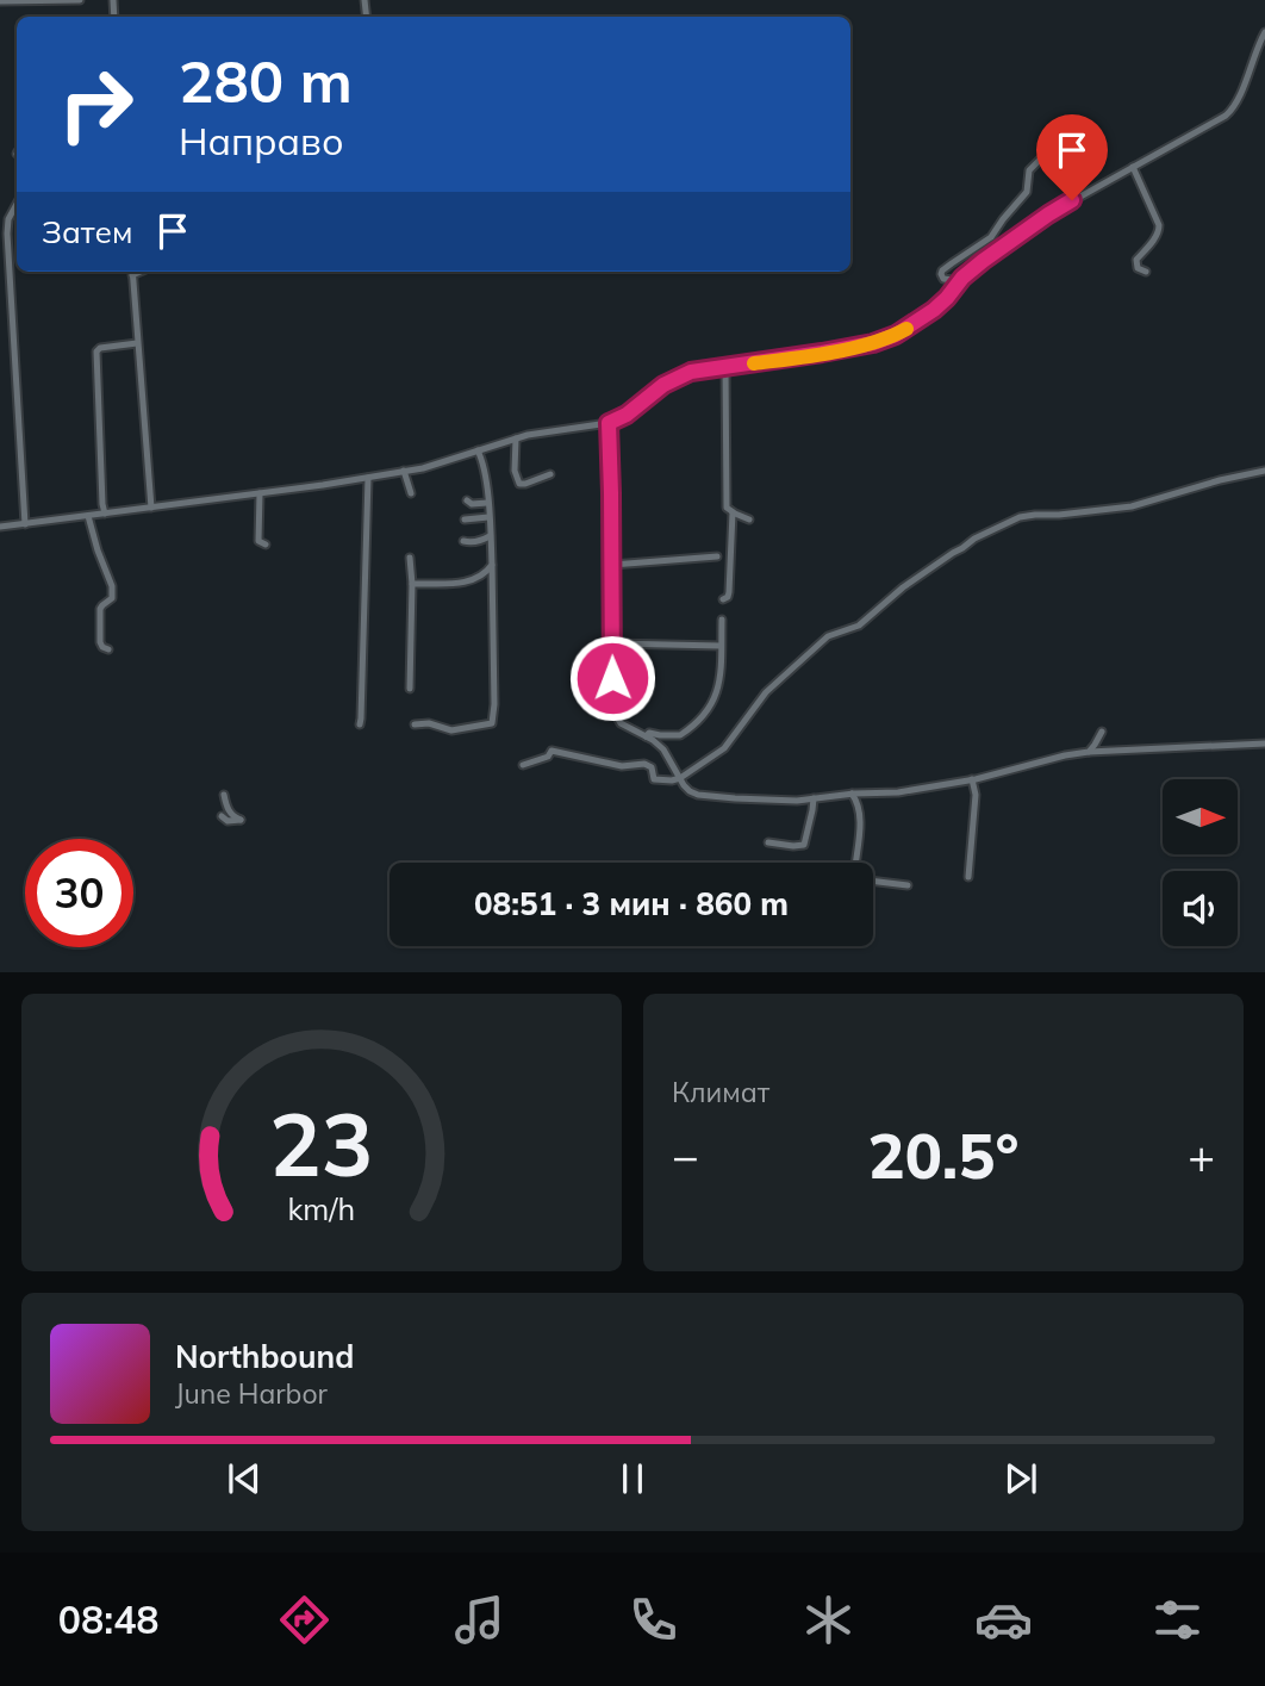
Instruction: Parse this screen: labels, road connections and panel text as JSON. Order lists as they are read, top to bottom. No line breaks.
{"north":"right","page":{"turn":["280 m","Направо"],"then":"Затем","limit":"30","trip":"08:51 · 3 мин · 860 m","tile":"Климат","heat":["−","20.5°","+"],"song":["Northbound","June Harbor"],"tabs":"08:48","gauge":["23","km/h"]}}
